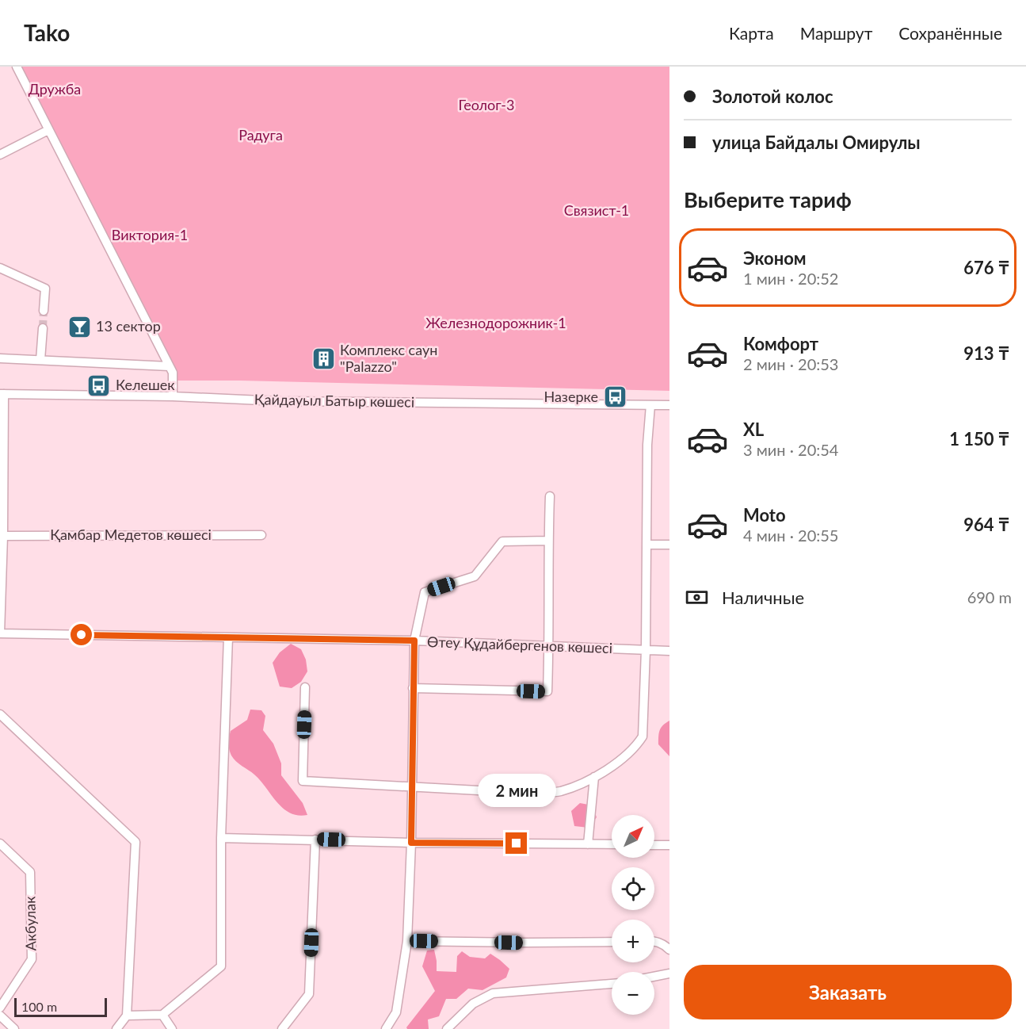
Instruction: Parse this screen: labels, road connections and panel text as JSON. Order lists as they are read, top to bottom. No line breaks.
{"streets":{"street":["Қайдауыл Батыр көшесі","Қамбар Медетов көшесі","Өтеу Құдайбергенов көшесі","Акбулак"]},"parks":["Дружба","Геолог-3","Радуга","Связист-1","Виктория-1","Железнодорожник-1"],"places":{"bar":["13 сектор"],"building":["Комплекс саун \"Palazzo\""],"bus stop":["Келешек","Назерке"]},"scale_bar":"100 m","north":"top right","page":{"header":"Tako","nav":["Карта","Маршрут","Сохранённые"],"banner":["Золотой колос","улица Байдалы Омирулы"],"heading":"Выберите тариф","list":[{"name":"Эконом","note":"1 мин · 20:52","value":"676 ₸"},{"name":"Комфорт","note":"2 мин · 20:53","value":"913 ₸"},{"name":"XL","note":"3 мин · 20:54","value":"1 150 ₸"},{"name":"Moto","note":"4 мин · 20:55","value":"964 ₸"}],"pay":["Наличные","690 m"],"bubble":"2 мин","map_buttons":["+","−"],"buttons":"Заказать","scale":"100 m"}}
